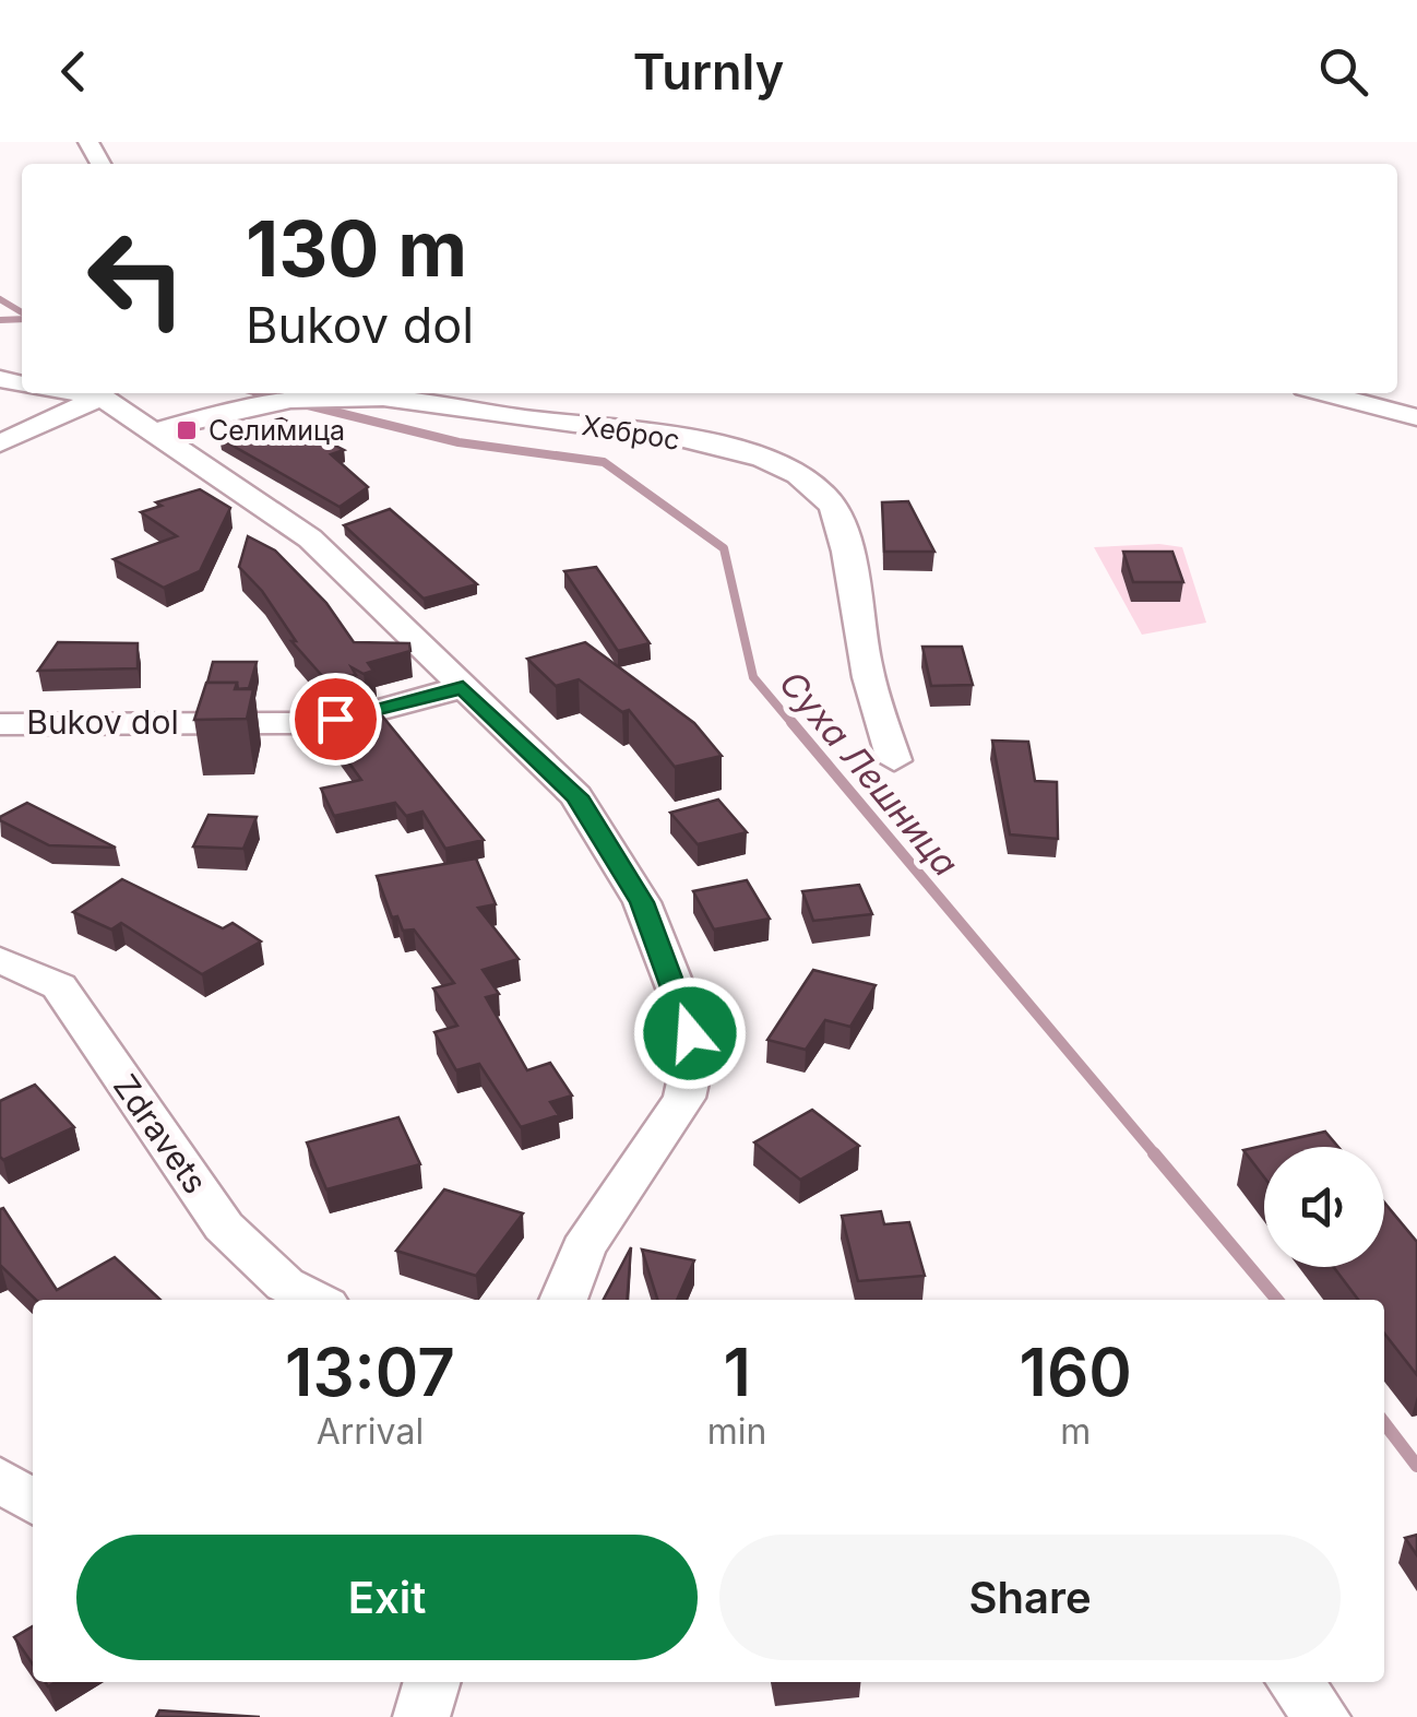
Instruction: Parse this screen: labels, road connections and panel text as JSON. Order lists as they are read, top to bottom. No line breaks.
{"streets":{"street":["Хеброс","Bukov dol","Zdravets"]},"water":["Суха Лешница"],"places":{"transit":["Селимица"]},"page":{"header":"Turnly","turn":["130 m","Bukov dol"],"eta":["13:07","Arrival","1","min","160","m"],"buttons":["Exit","Share"]}}
